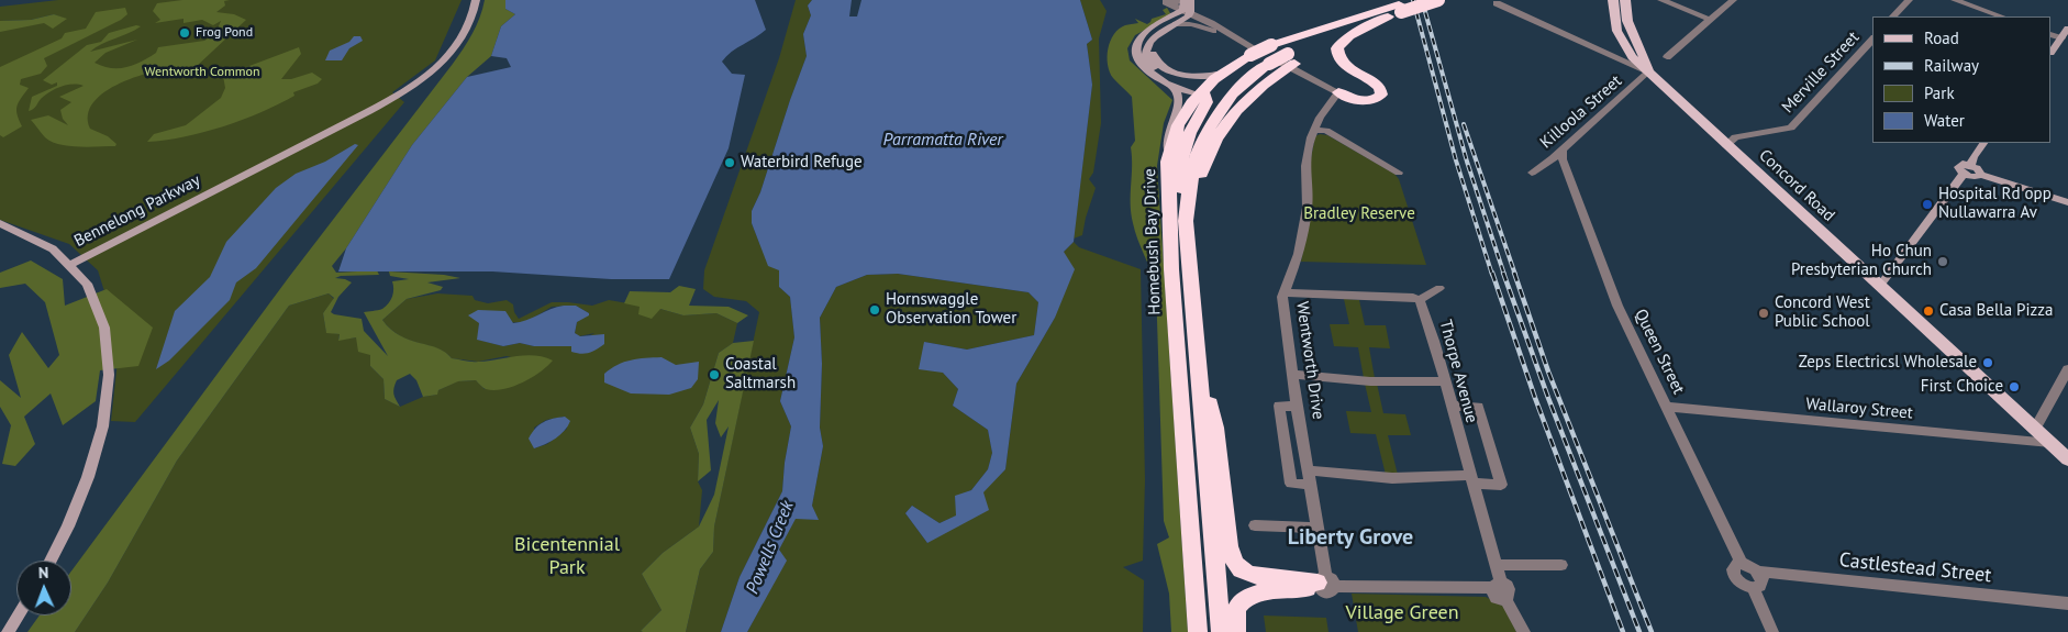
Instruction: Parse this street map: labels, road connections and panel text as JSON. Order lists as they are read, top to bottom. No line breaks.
{"streets":{"highway":["Homebush Bay Drive"],"main road":["Concord Road"],"street":["Merville Street","Killoola Street","Bennelong Parkway","Queen Street","Wentworth Drive","Thorpe Avenue","Wallaroy Street","Castlestead Street"]},"crossings":[["Merville Street","Concord Road"],["Killoola Street","Concord Road"],["Killoola Street","Queen Street"],["Concord Road","Wallaroy Street"],["Queen Street","Wallaroy Street"],["Queen Street","Castlestead Street"]],"districts":["Liberty Grove"],"water":["Parramatta River","Powells Creek"],"parks":["Wentworth Common","Bradley Reserve","Bicentennial Park","Village Green"],"places":["Frog Pond","Waterbird Refuge","Hospital Rd opp Nullawarra Av","Ho Chun Presbyterian Church","Hornswaggle Observation Tower","Casa Bella Pizza","Concord West Public School","Zeps Electricsl Wholesale","Coastal Saltmarsh","First Choice"],"legend":["Road","Railway","Park","Water"],"north":"top"}
